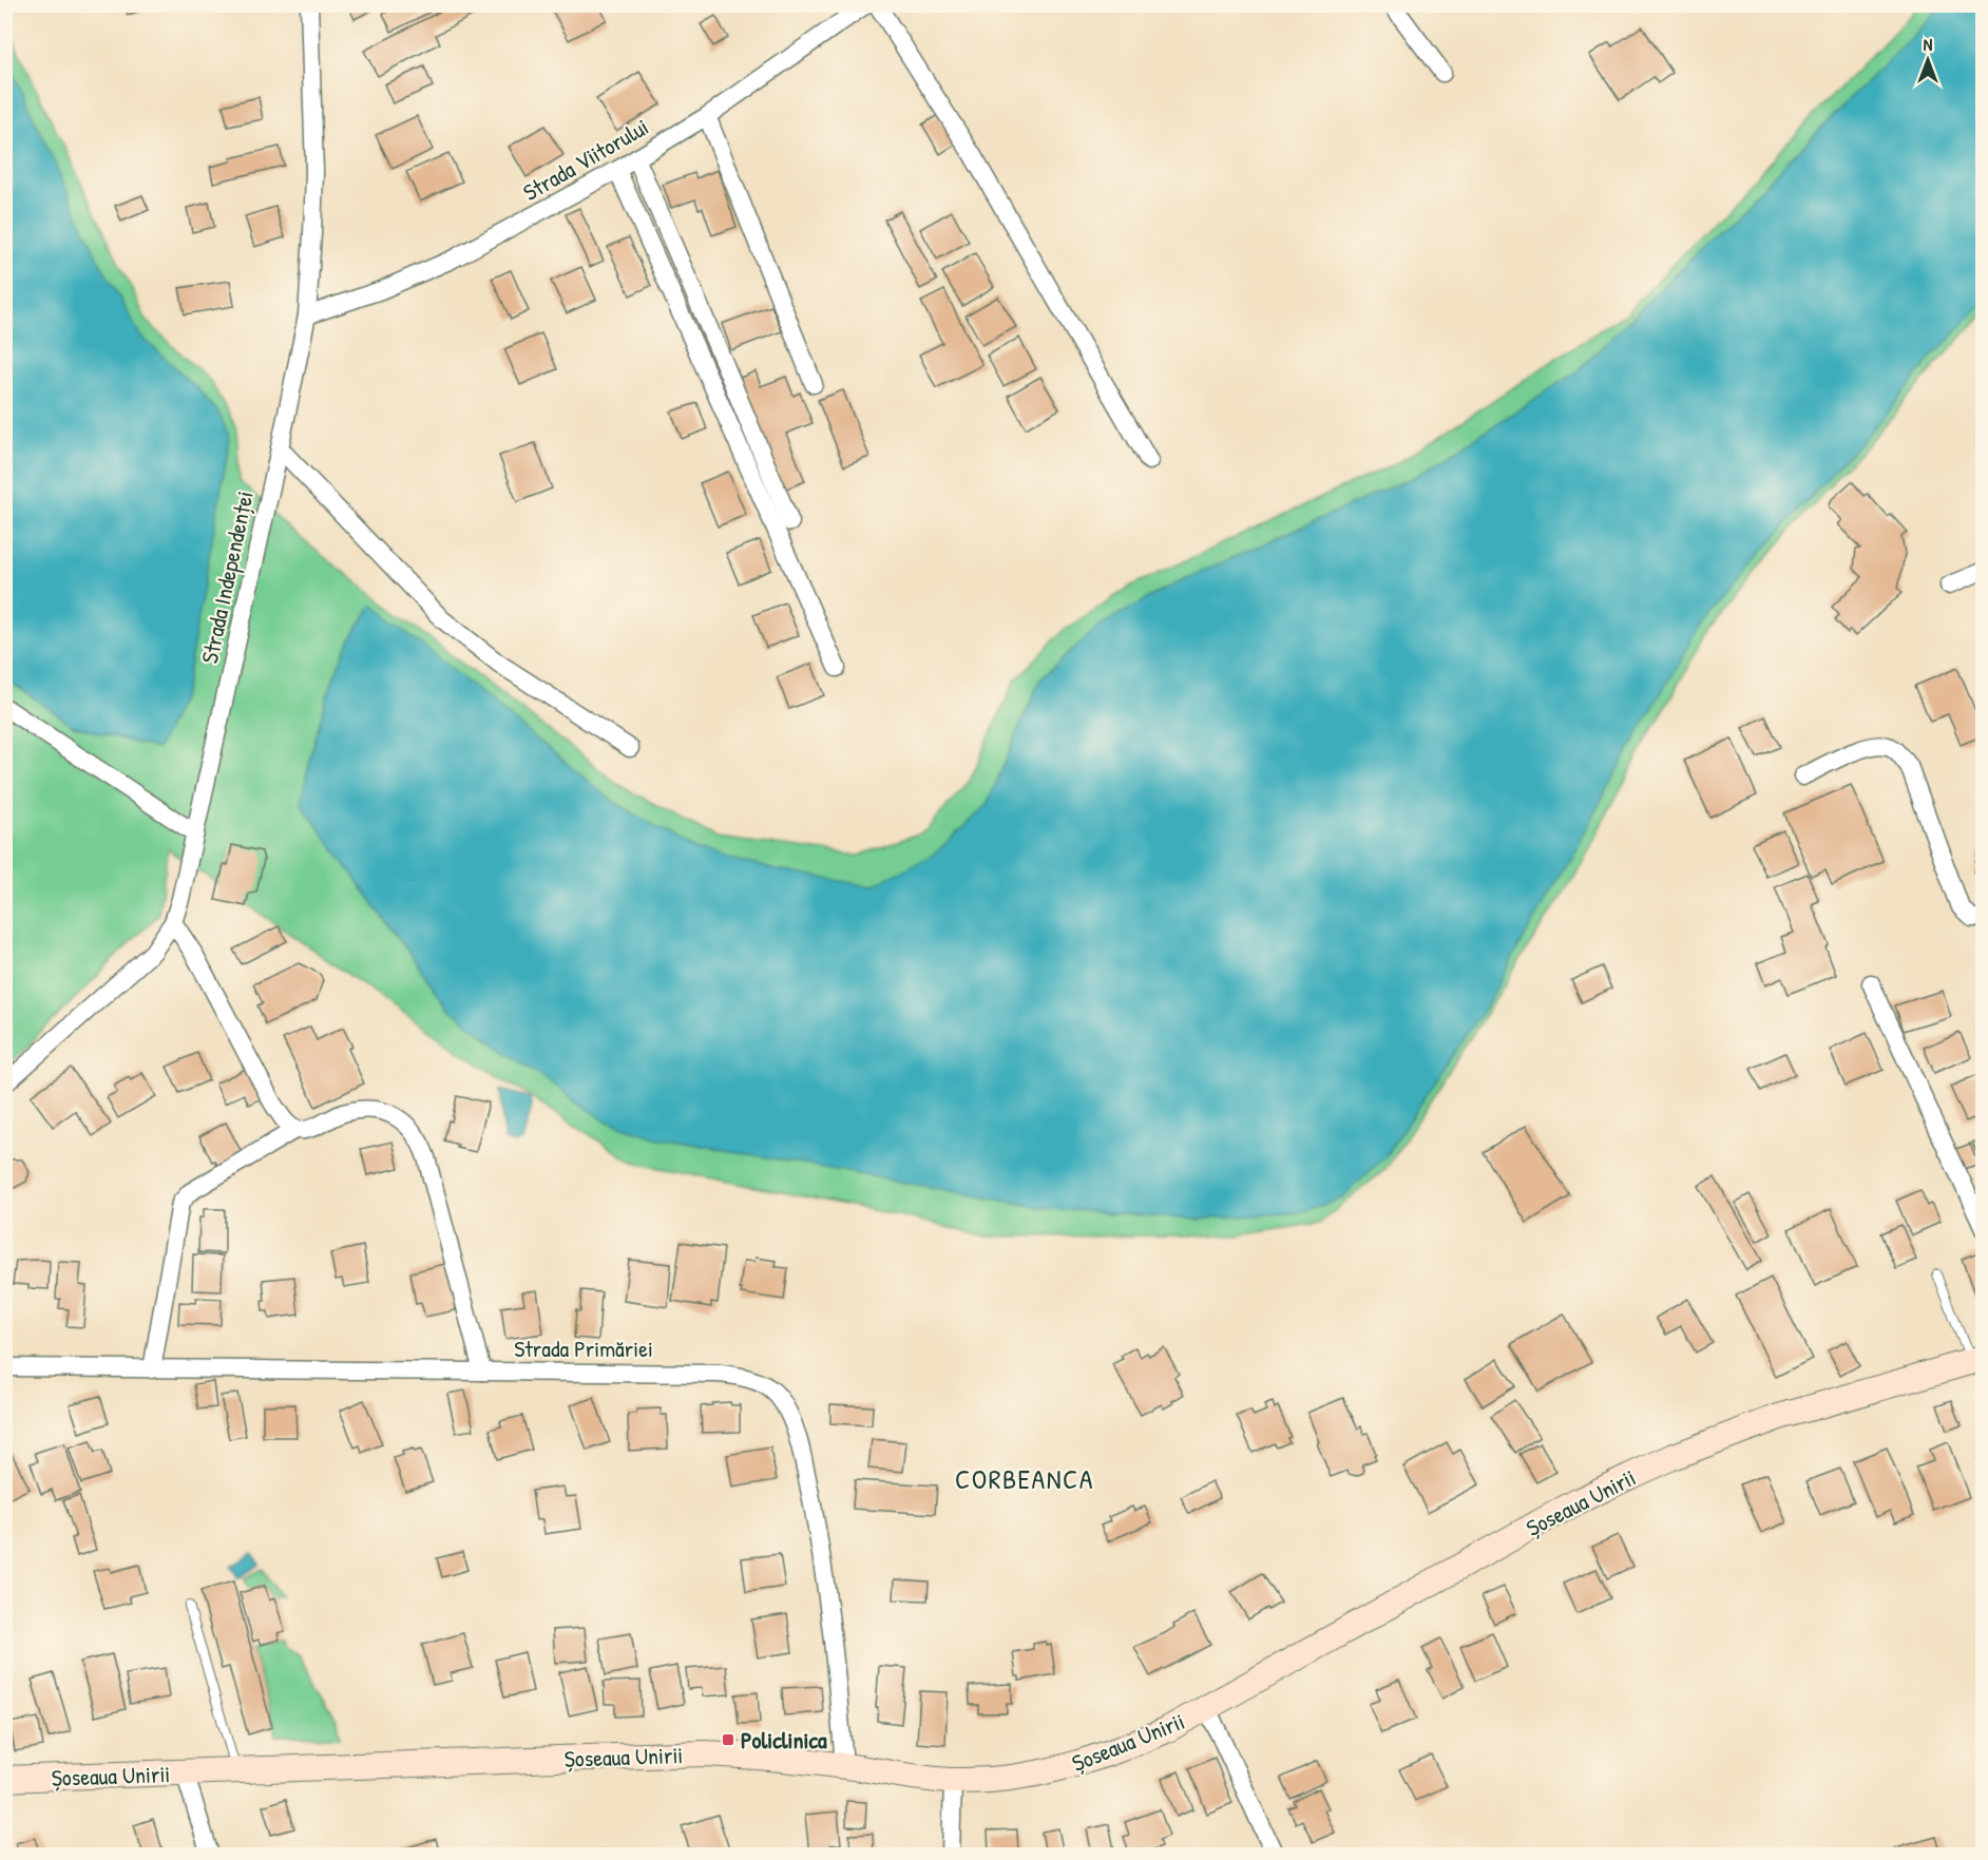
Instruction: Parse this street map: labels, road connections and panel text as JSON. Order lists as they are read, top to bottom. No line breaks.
{"streets":{"main road":["Șoseaua Unirii"],"street":["Strada Viitorului","Strada Independenței","Strada Primăriei"]},"crossings":[["Strada Viitorului","Strada Independenței"],["Strada Primăriei","Șoseaua Unirii"]],"districts":["CORBEANCA"],"places":{"transit":["Policlinica"]},"north":"top"}
